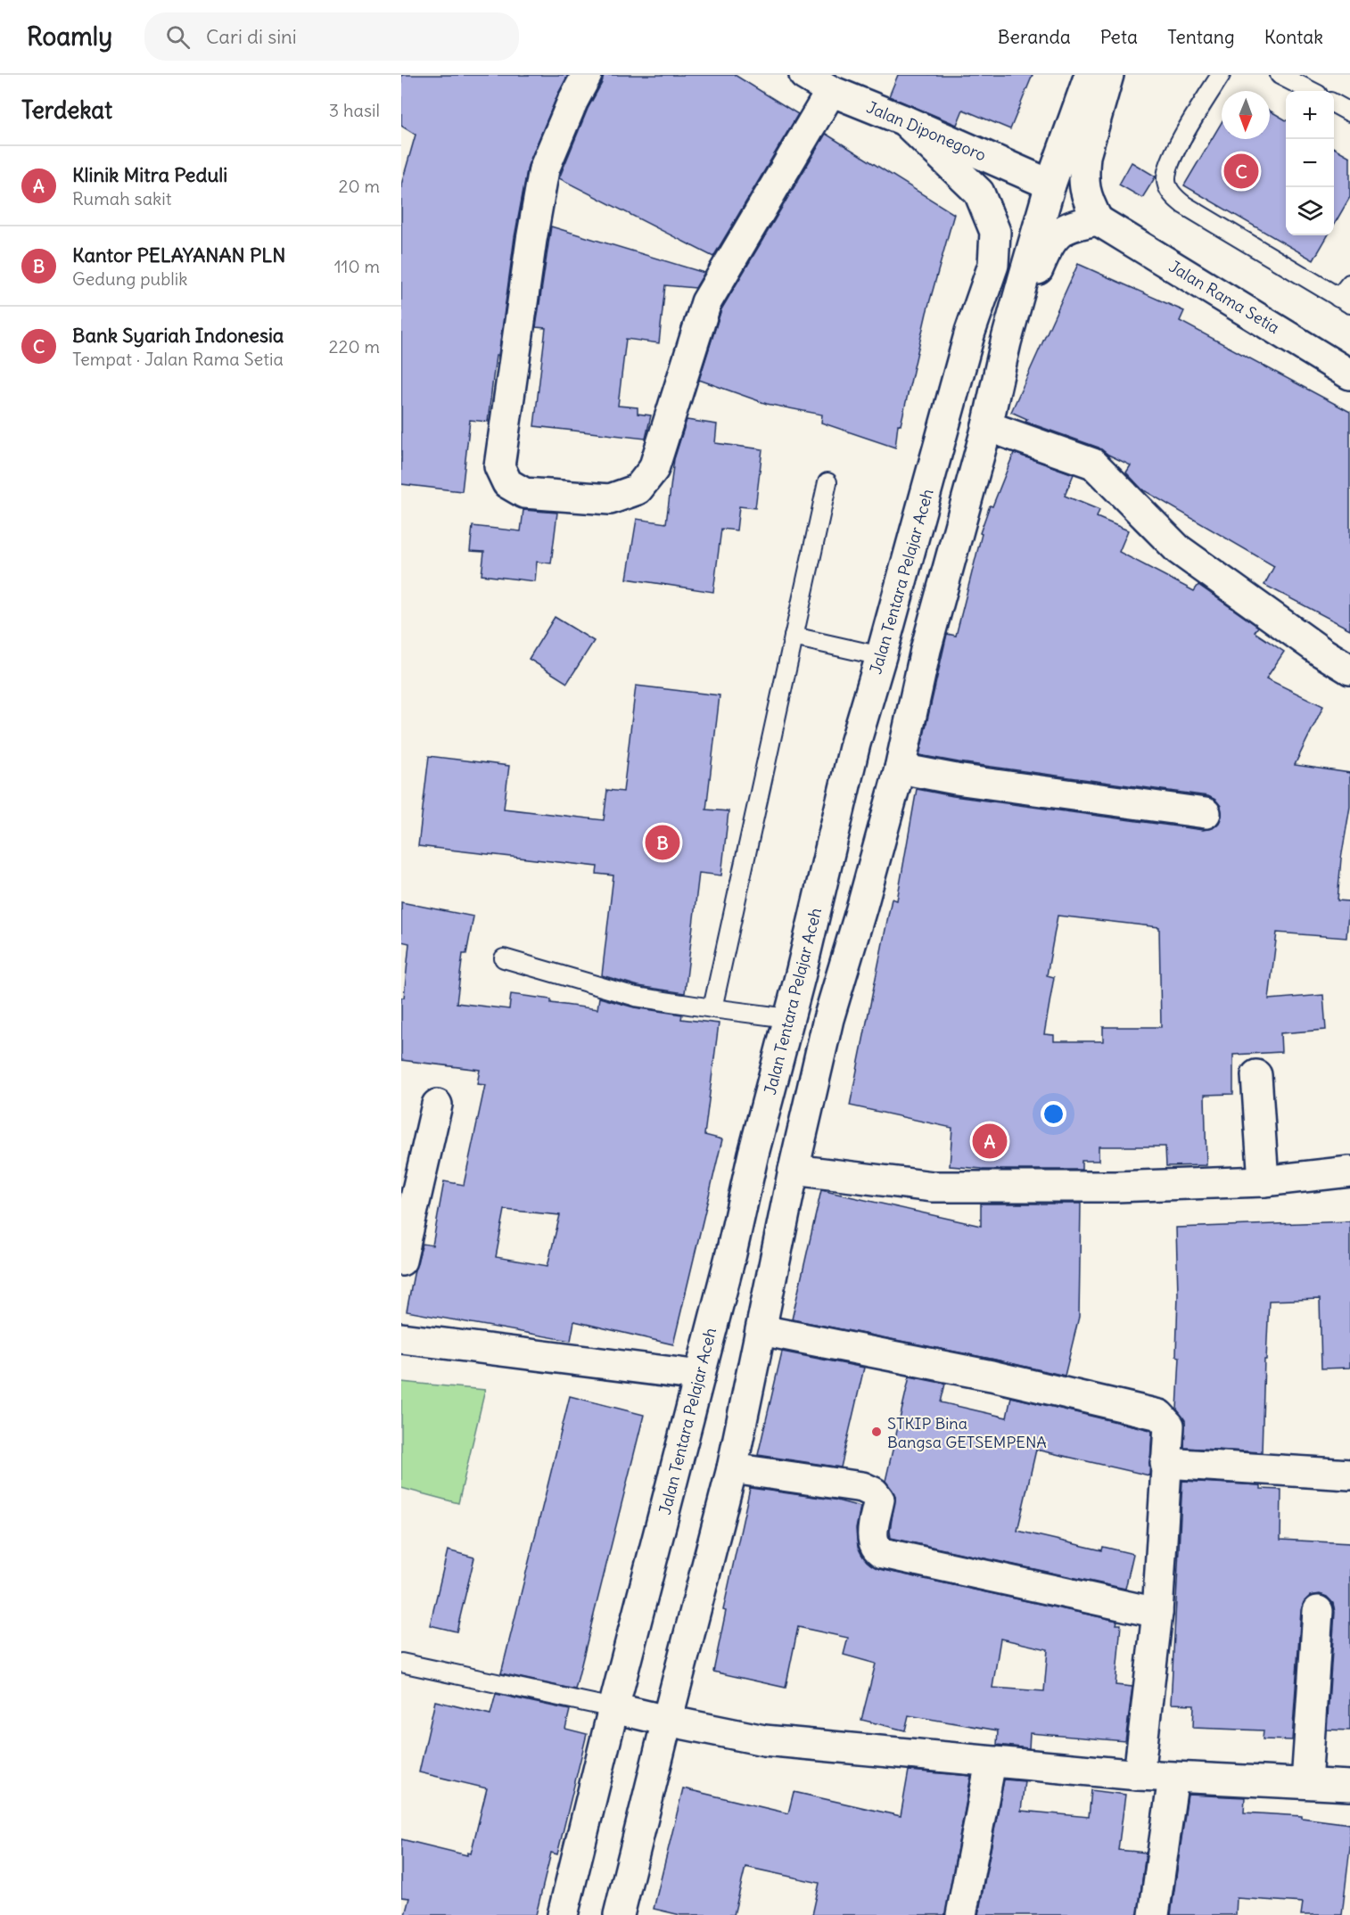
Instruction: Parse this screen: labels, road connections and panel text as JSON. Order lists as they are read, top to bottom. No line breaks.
{"streets":{"street":["Jalan Diponegoro","Jalan Rama Setia","Jalan Tentara Pelajar Aceh"]},"crossings":[["Jalan Diponegoro","Jalan Tentara Pelajar Aceh"]],"places":["STKIP Bina Bangsa GETSEMPENA"],"north":"bottom","page":{"header":"Roamly","search":"Cari di sini","nav":["Beranda","Peta","Tentang","Kontak"],"heading":["Terdekat","3 hasil"],"map_buttons":["+","−"],"list":[{"mark":"A","name":"Klinik Mitra Peduli","note":"Rumah sakit","value":"20 m"},{"mark":"B","name":"Kantor PELAYANAN PLN","note":"Gedung publik","value":"110 m"},{"mark":"C","name":"Bank Syariah Indonesia","note":"Tempat · Jalan Rama Setia","value":"220 m"}],"pins":["C","B","A"]}}
